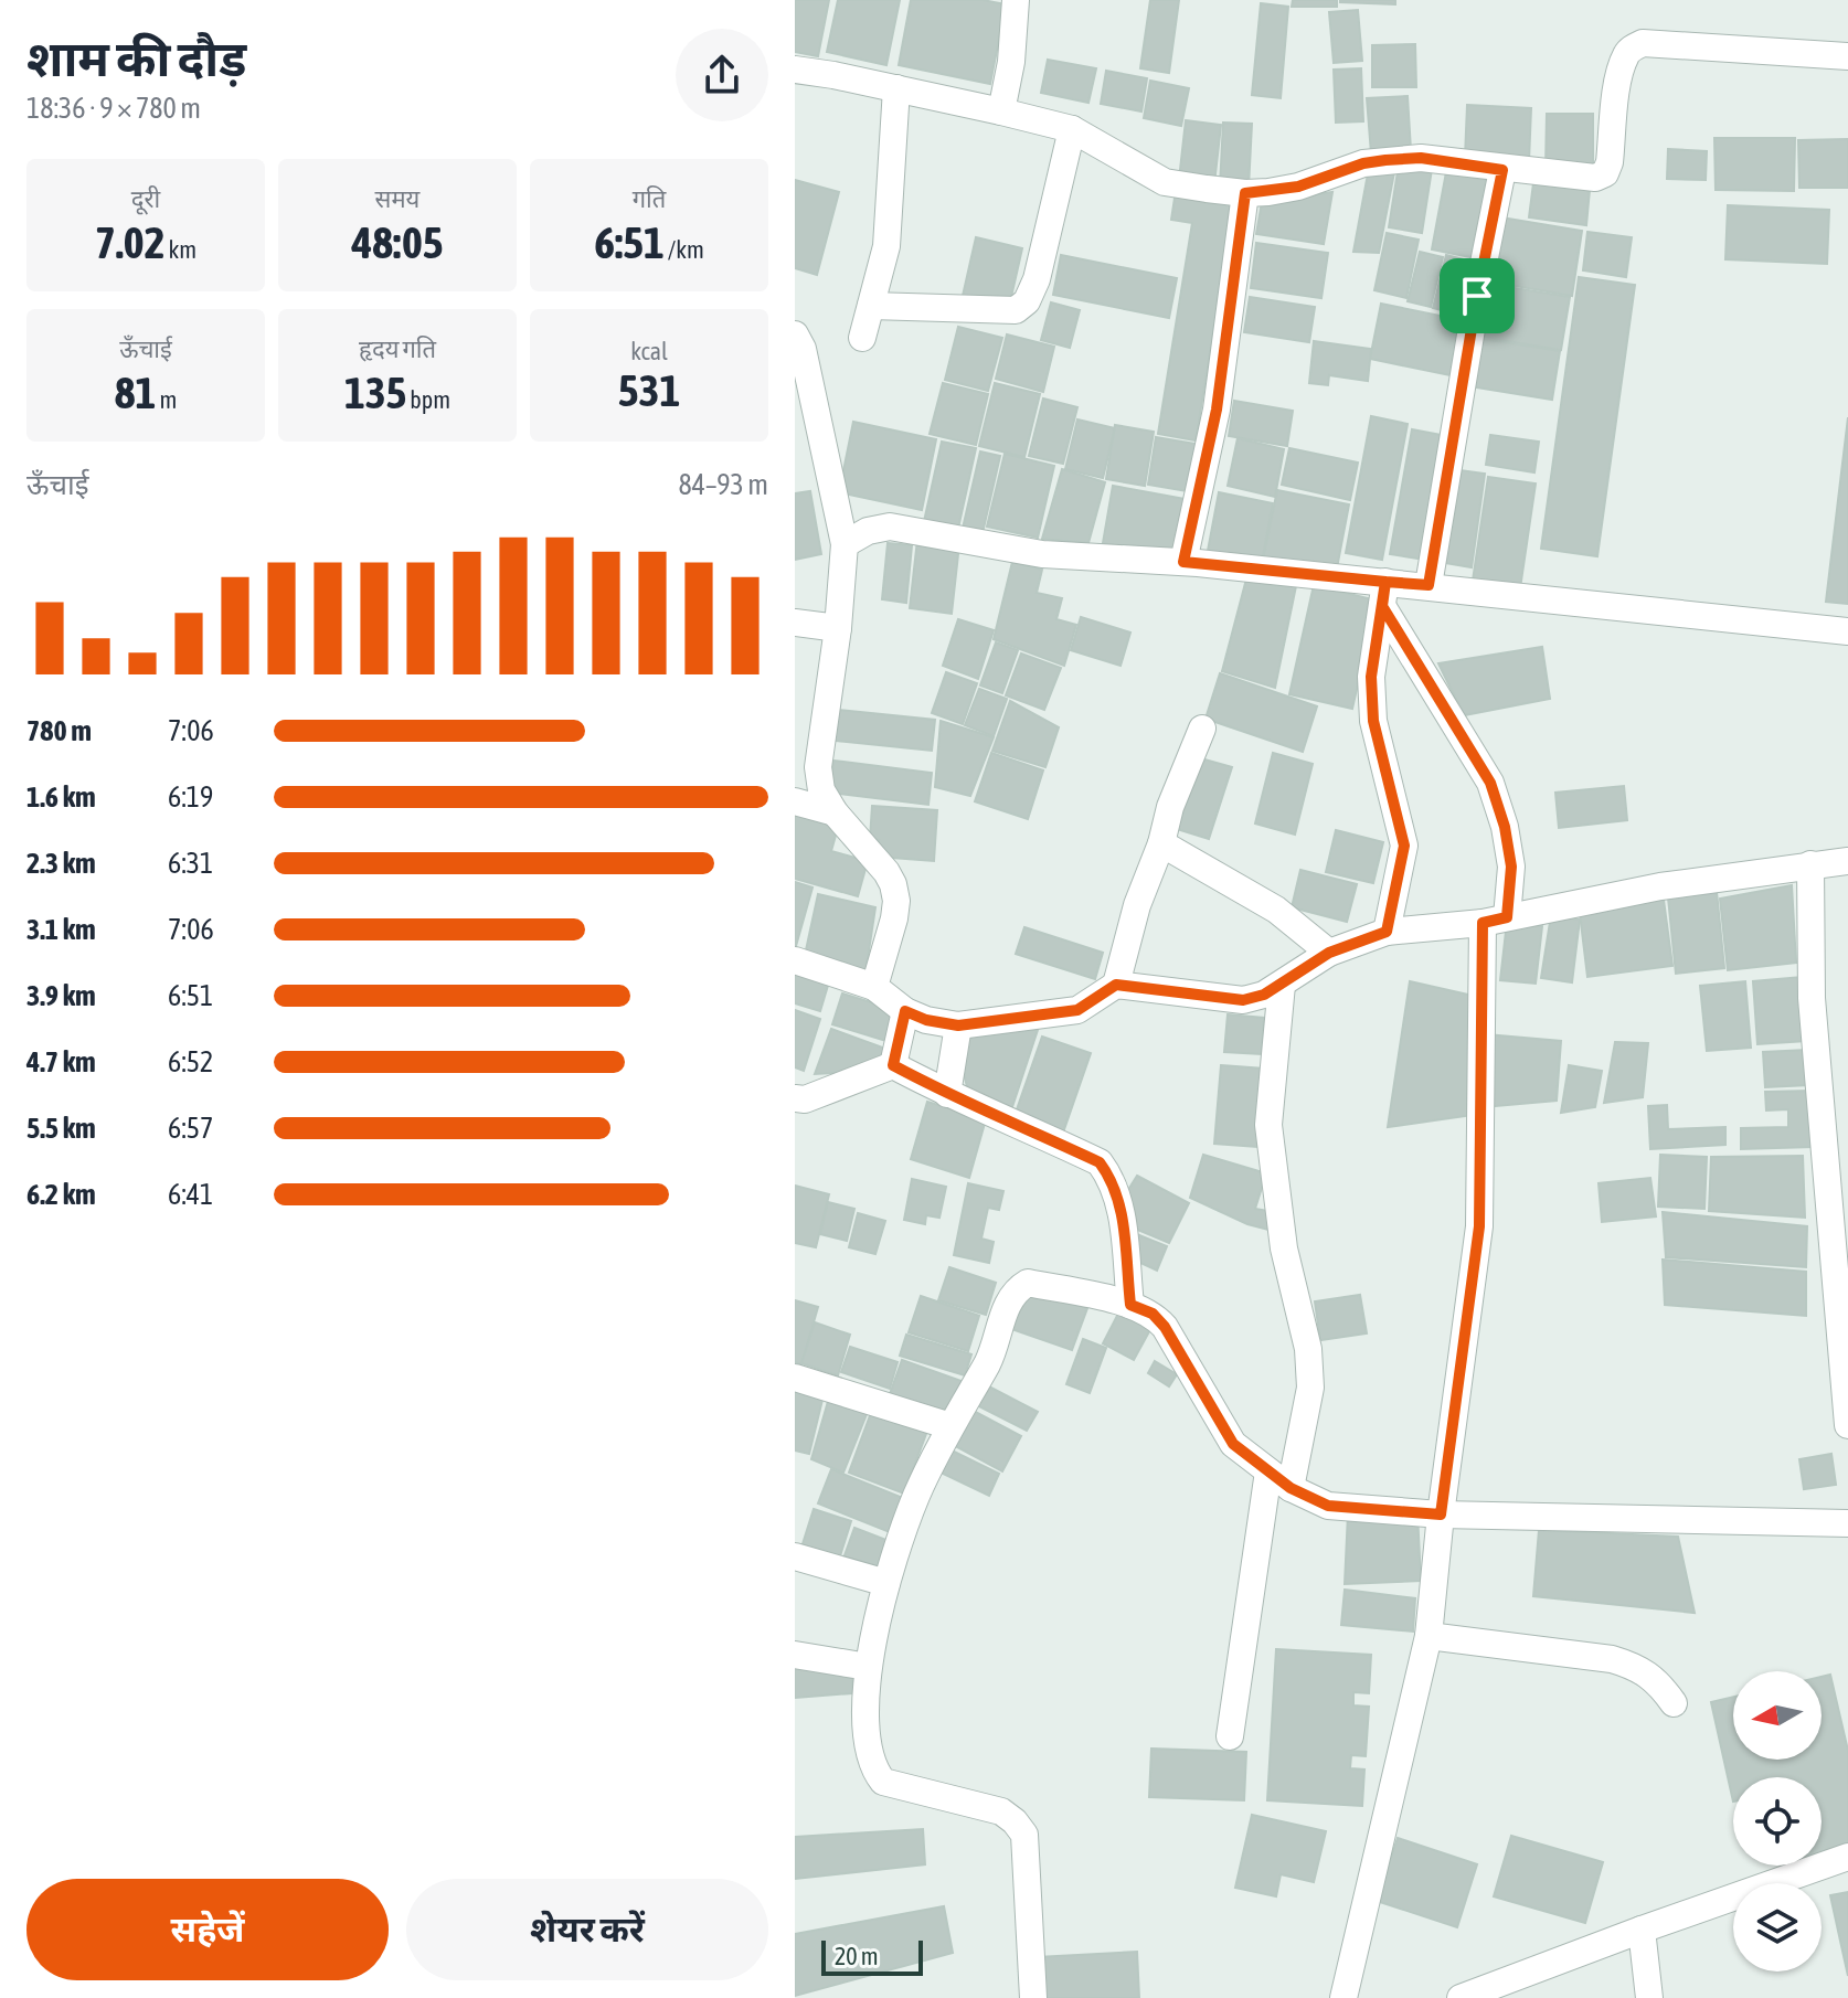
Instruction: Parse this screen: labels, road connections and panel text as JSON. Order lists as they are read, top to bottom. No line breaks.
{"scale_bar":"20 m","north":"left","page":{"heading":["शाम की दौड़","18:36 · 9 × 780 m"],"stats":[["दूरी","7.02 km"],["समय","48:05"],["गति","6:51 /km"],["ऊँचाई","81 m"],["हृदय गति","135 bpm"],["kcal","531"]],"chart":["ऊँचाई","84–93 m"],"list":[{"name":"780 m","note":"7:06"},{"name":"1.6 km","note":"6:19"},{"name":"2.3 km","note":"6:31"},{"name":"3.1 km","note":"7:06"},{"name":"3.9 km","note":"6:51"},{"name":"4.7 km","note":"6:52"},{"name":"5.5 km","note":"6:57"},{"name":"6.2 km","note":"6:41"}],"buttons":["सहेजें","शेयर करें"],"scale":"20 m"}}
